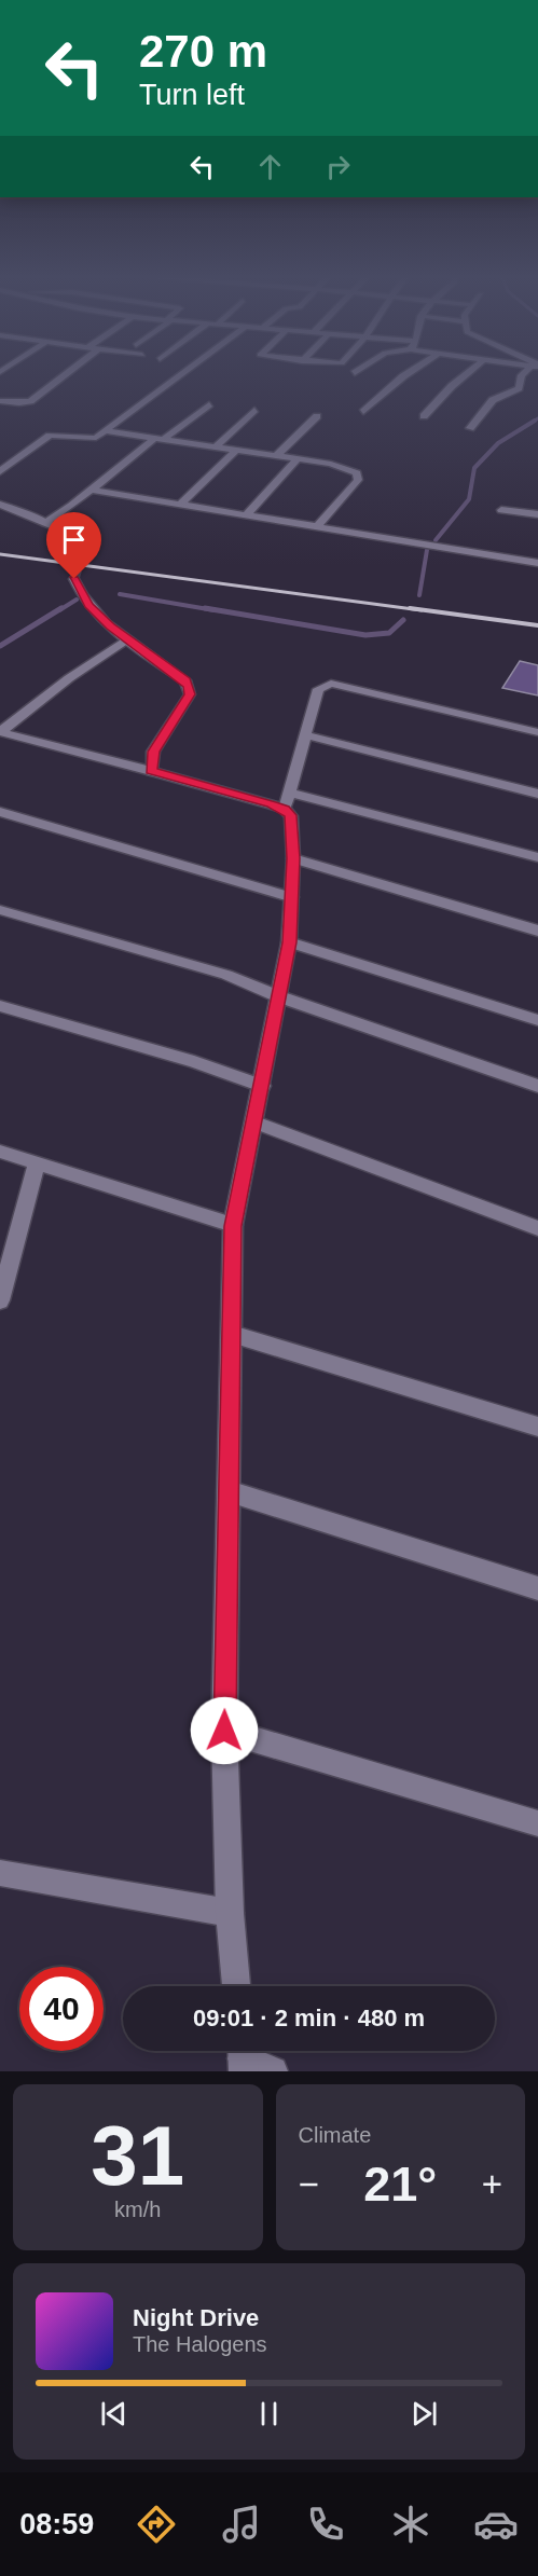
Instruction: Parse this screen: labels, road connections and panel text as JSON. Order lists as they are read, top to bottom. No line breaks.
{"page":{"turn":["270 m","Turn left"],"limit":"40","trip":"09:01 · 2 min · 480 m","tile":[["31","km/h"],"Climate"],"heat":["−","21°","+"],"song":["Night Drive","The Halogens"],"tabs":"08:59"}}
